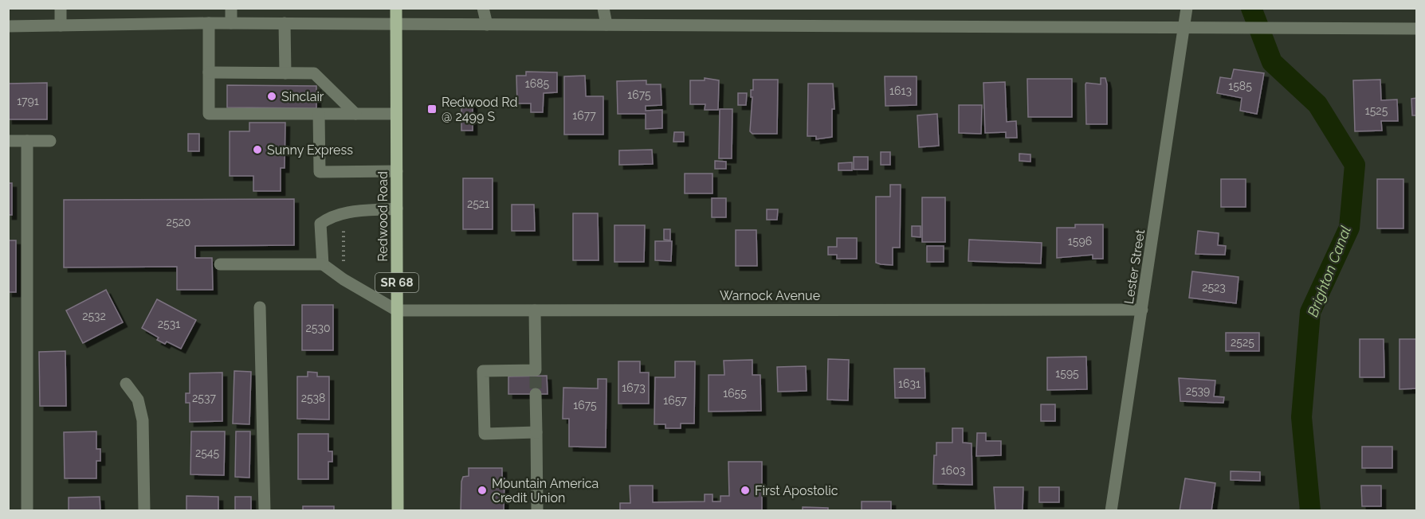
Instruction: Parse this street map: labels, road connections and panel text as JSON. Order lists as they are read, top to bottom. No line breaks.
{"streets":{"main road":["Redwood Road","SR 68"],"street":["Lester Street","Warnock Avenue"]},"crossings":[["Redwood Road","Warnock Avenue"],["Lester Street","Warnock Avenue"]],"water":["Brighton Canal"],"places":{"other":["Sinclair","Sunny Express","Mountain America Credit Union","First Apostolic"],"transit":["Redwood Rd @ 2499 S"]},"house_numbers":["1685","1585","1613","1675","1791","1525","1677","2521","2520","1596","2523","2532","2531","2530","2525","1595","1631","1673","2539","1655","2537","2538","1657","1675","2545","1603"]}
